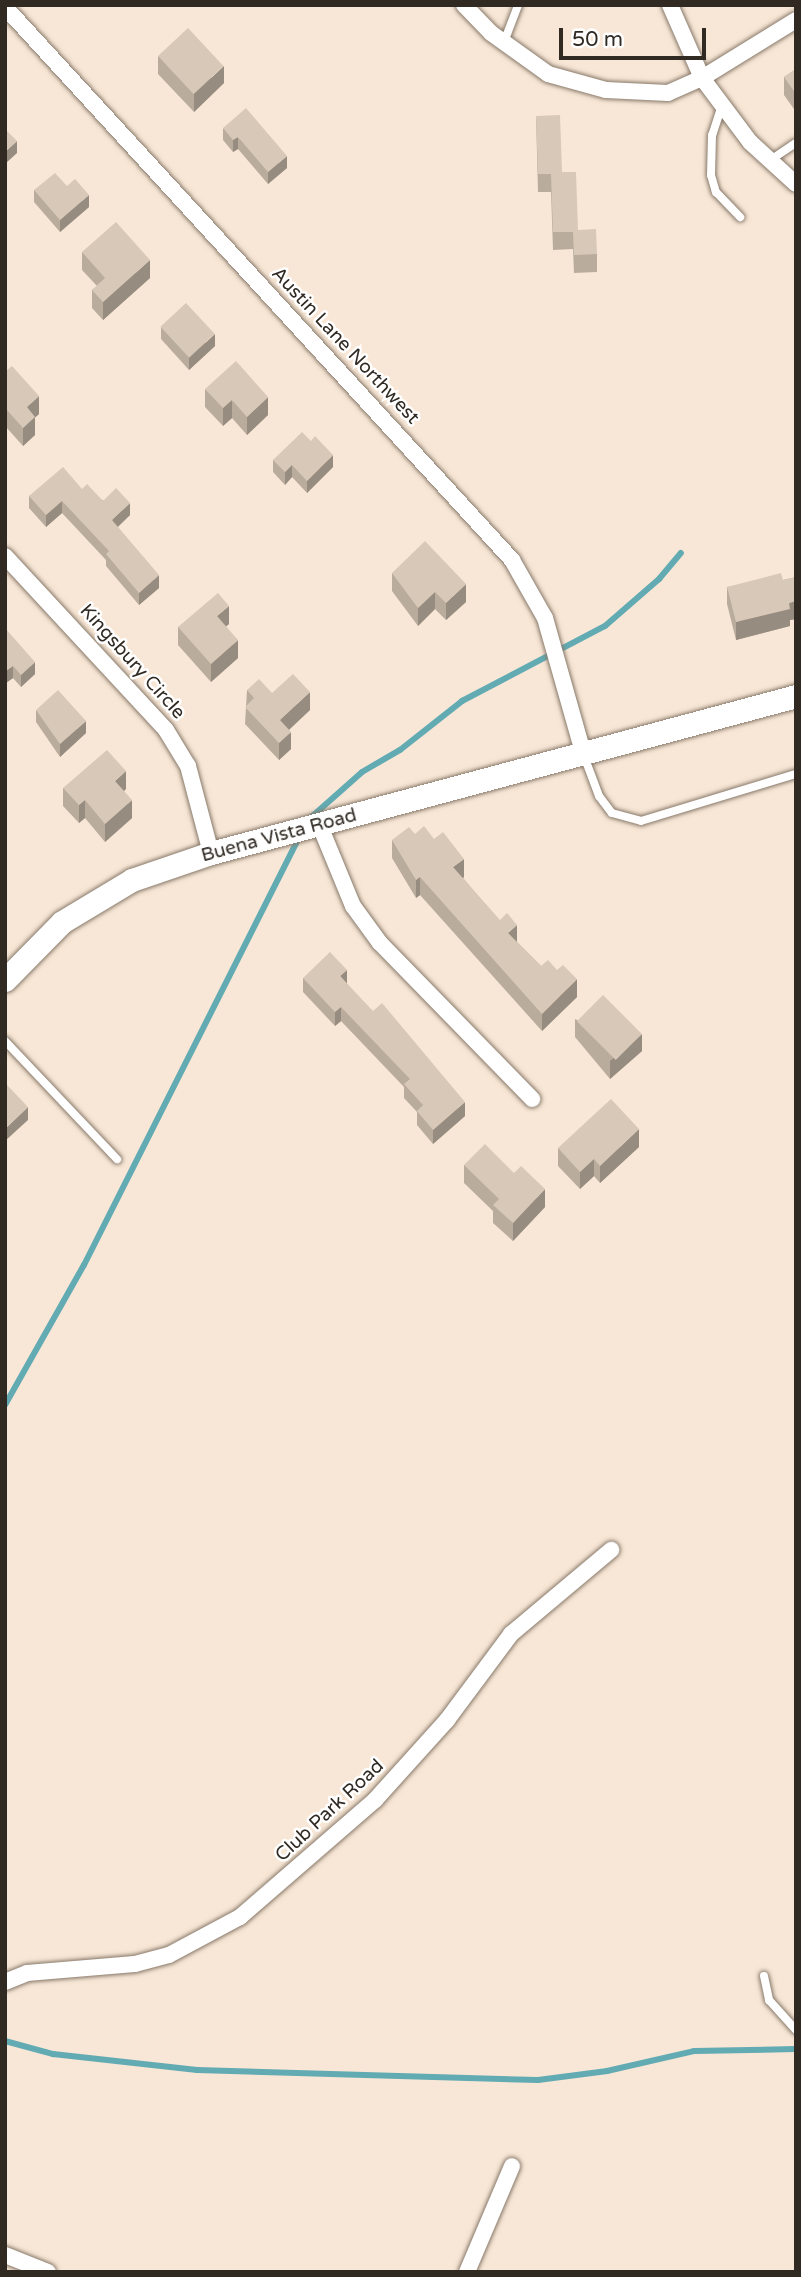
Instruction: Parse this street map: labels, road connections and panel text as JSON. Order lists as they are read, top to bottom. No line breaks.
{"streets":{"street":["Austin Lane Northwest","Kingsbury Circle","Buena Vista Road","Club Park Road"]},"crossings":[["Austin Lane Northwest","Buena Vista Road"],["Kingsbury Circle","Buena Vista Road"]],"scale_bar":"50 m"}
